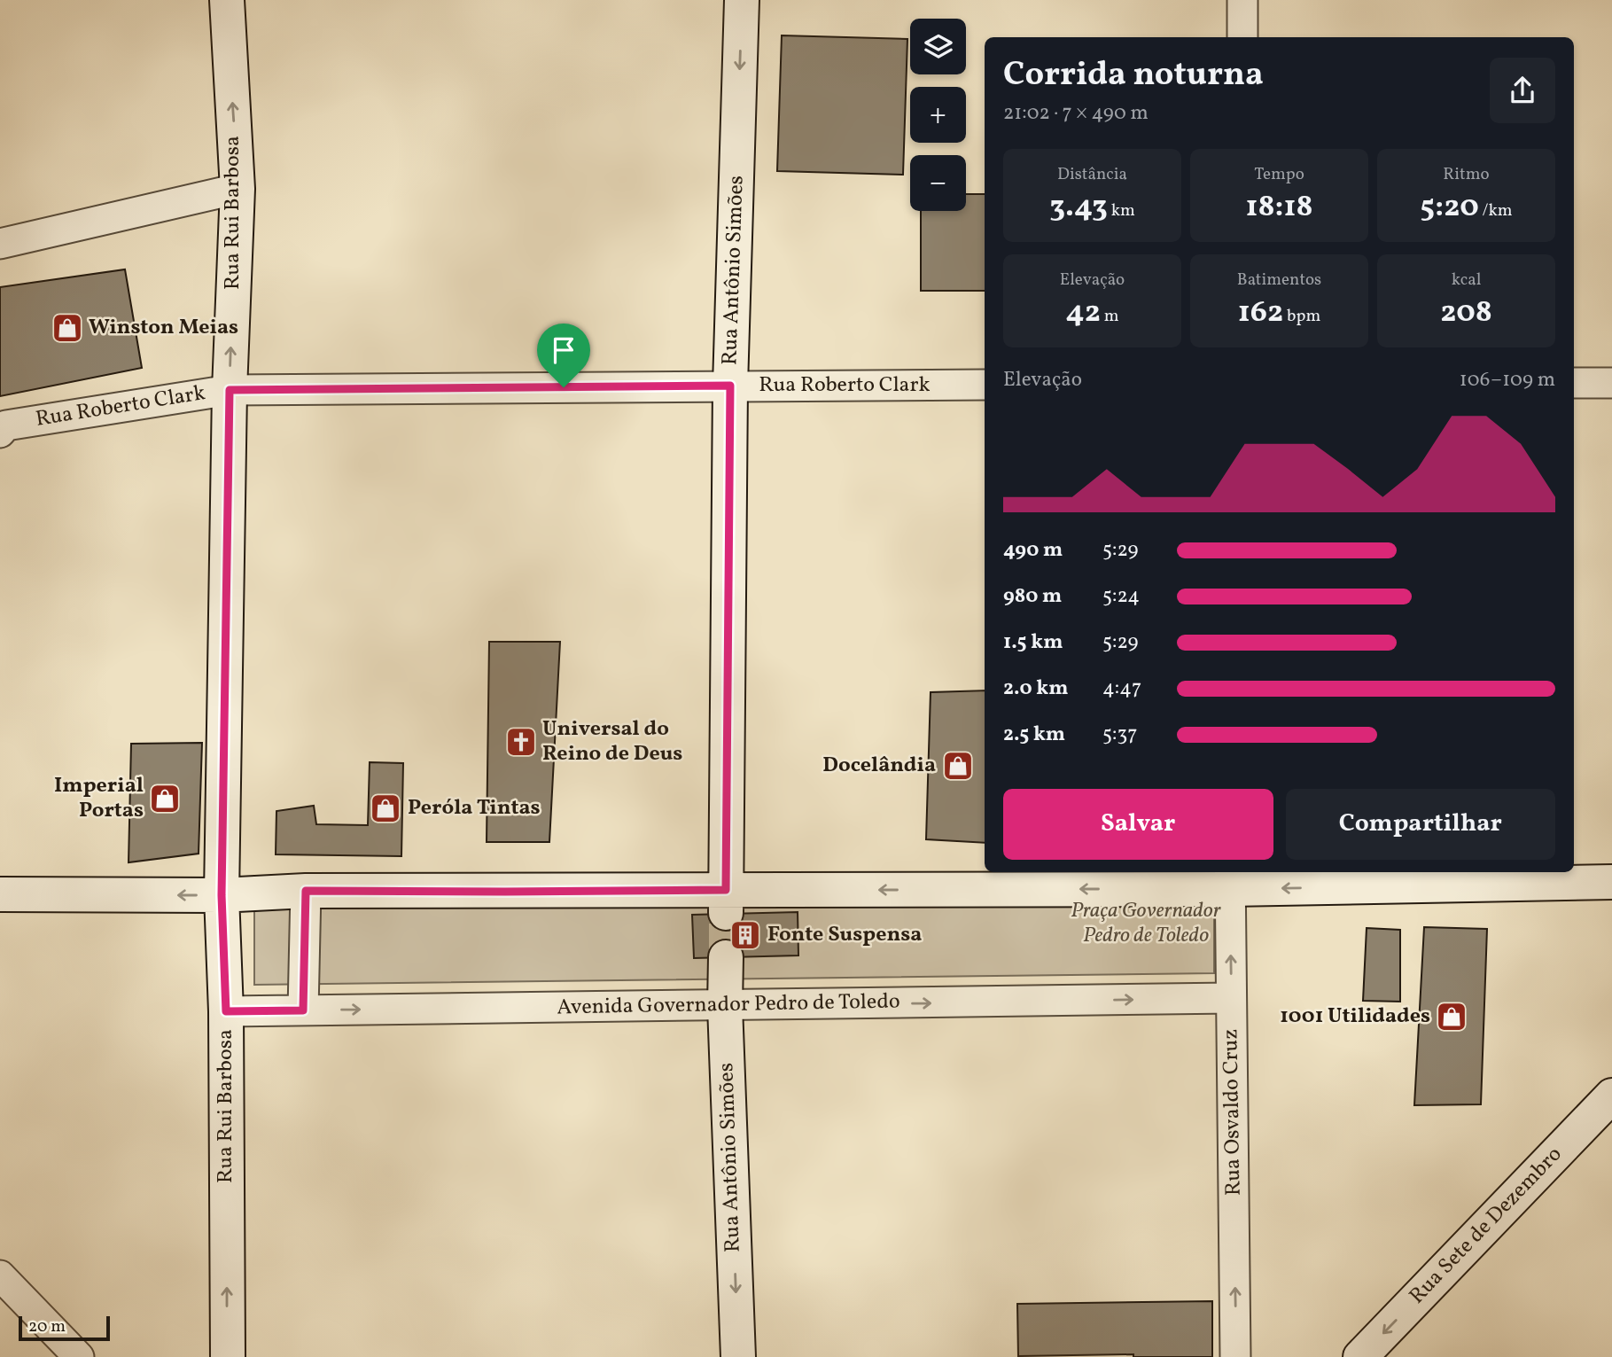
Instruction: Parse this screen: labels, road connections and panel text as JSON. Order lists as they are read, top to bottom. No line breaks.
{"streets":{"street":["Rua Rui Barbosa","Rua Antônio Simões","Rua Roberto Clark","Avenida Governador Pedro de Toledo","Rua Osvaldo Cruz","Rua Sete de Dezembro"]},"crossings":[["Rua Rui Barbosa","Rua Roberto Clark"],["Rua Rui Barbosa","Avenida Governador Pedro de Toledo"],["Rua Antônio Simões","Rua Roberto Clark"],["Rua Antônio Simões","Avenida Governador Pedro de Toledo"],["Avenida Governador Pedro de Toledo","Rua Osvaldo Cruz"]],"one_way":["Rua Rui Barbosa","Rua Antônio Simões","Rua Osvaldo Cruz","Rua Sete de Dezembro"],"parks":["Praça Governador Pedro de Toledo"],"places":{"shop":["Winston Meias","Docelândia","Imperial Portas","Peróla Tintas","1001 Utilidades"],"church":["Universal do Reino de Deus"],"building":["Fonte Suspensa"]},"scale_bar":"20 m","page":{"map_buttons":["+","−"],"heading":["Corrida noturna","21:02 · 7 × 490 m"],"stats":[["Distância","3.43 km"],["Tempo","18:18"],["Ritmo","5:20 /km"],["Elevação","42 m"],["Batimentos","162 bpm"],["kcal","208"]],"chart":["Elevação","106–109 m"],"list":[{"name":"490 m","note":"5:29"},{"name":"980 m","note":"5:24"},{"name":"1.5 km","note":"5:29"},{"name":"2.0 km","note":"4:47"},{"name":"2.5 km","note":"5:37"}],"buttons":["Salvar","Compartilhar"],"scale":"20 m"}}
